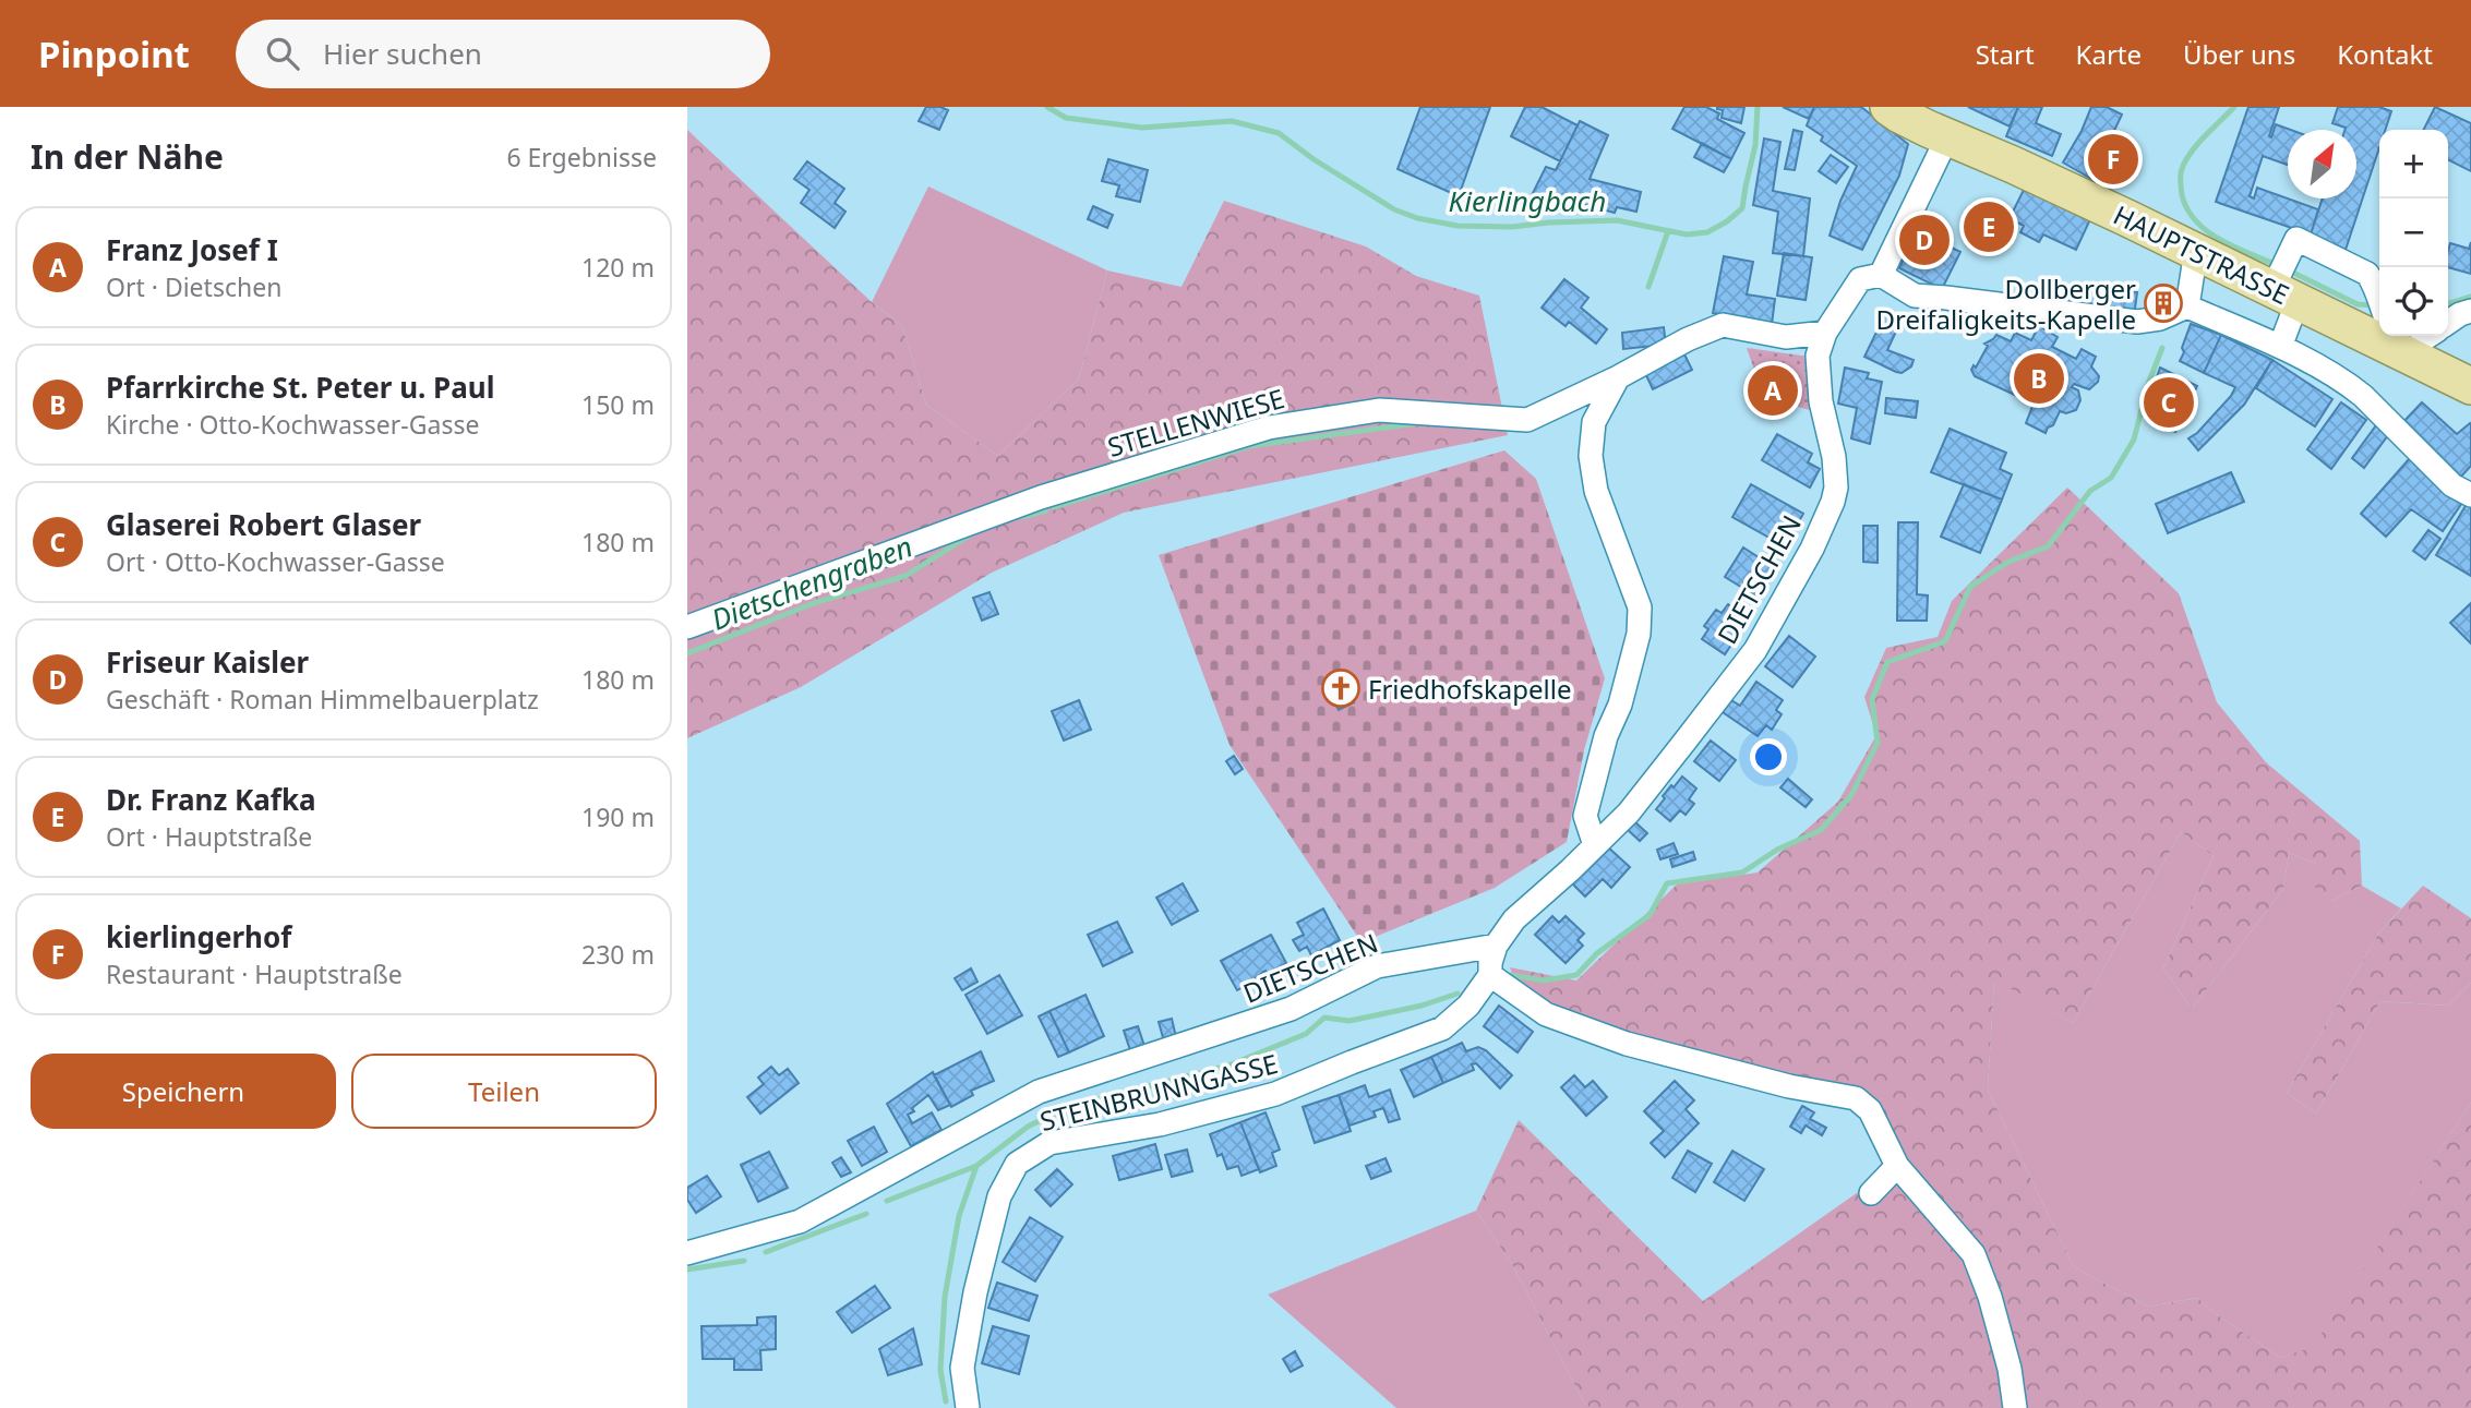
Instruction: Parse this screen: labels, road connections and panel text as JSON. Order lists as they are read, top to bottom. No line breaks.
{"streets":{"main road":["HAUPTSTRASSE"],"street":["STELLENWIESE","DIETSCHEN","STEINBRUNNGASSE"]},"crossings":[["STELLENWIESE","DIETSCHEN"],["DIETSCHEN","STEINBRUNNGASSE"]],"water":["Kierlingbach","Dietschengraben"],"places":{"building":["Dollberger Dreifaligkeits-Kapelle"],"church":["Friedhofskapelle"]},"north":"top right","page":{"header":"Pinpoint","search":"Hier suchen","nav":["Start","Karte","Über uns","Kontakt"],"heading":["In der Nähe","6 Ergebnisse"],"map_buttons":["+","−"],"pins":["F","E","D","B","A","C"],"list":[{"mark":"A","name":"Franz Josef I","note":"Ort · Dietschen","value":"120 m"},{"mark":"B","name":"Pfarrkirche St. Peter u. Paul","note":"Kirche · Otto-Kochwasser-Gasse","value":"150 m"},{"mark":"C","name":"Glaserei Robert Glaser","note":"Ort · Otto-Kochwasser-Gasse","value":"180 m"},{"mark":"D","name":"Friseur Kaisler","note":"Geschäft · Roman Himmelbauerplatz","value":"180 m"},{"mark":"E","name":"Dr. Franz Kafka","note":"Ort · Hauptstraße","value":"190 m"},{"mark":"F","name":"kierlingerhof","note":"Restaurant · Hauptstraße","value":"230 m"}],"buttons":["Speichern","Teilen"]}}
